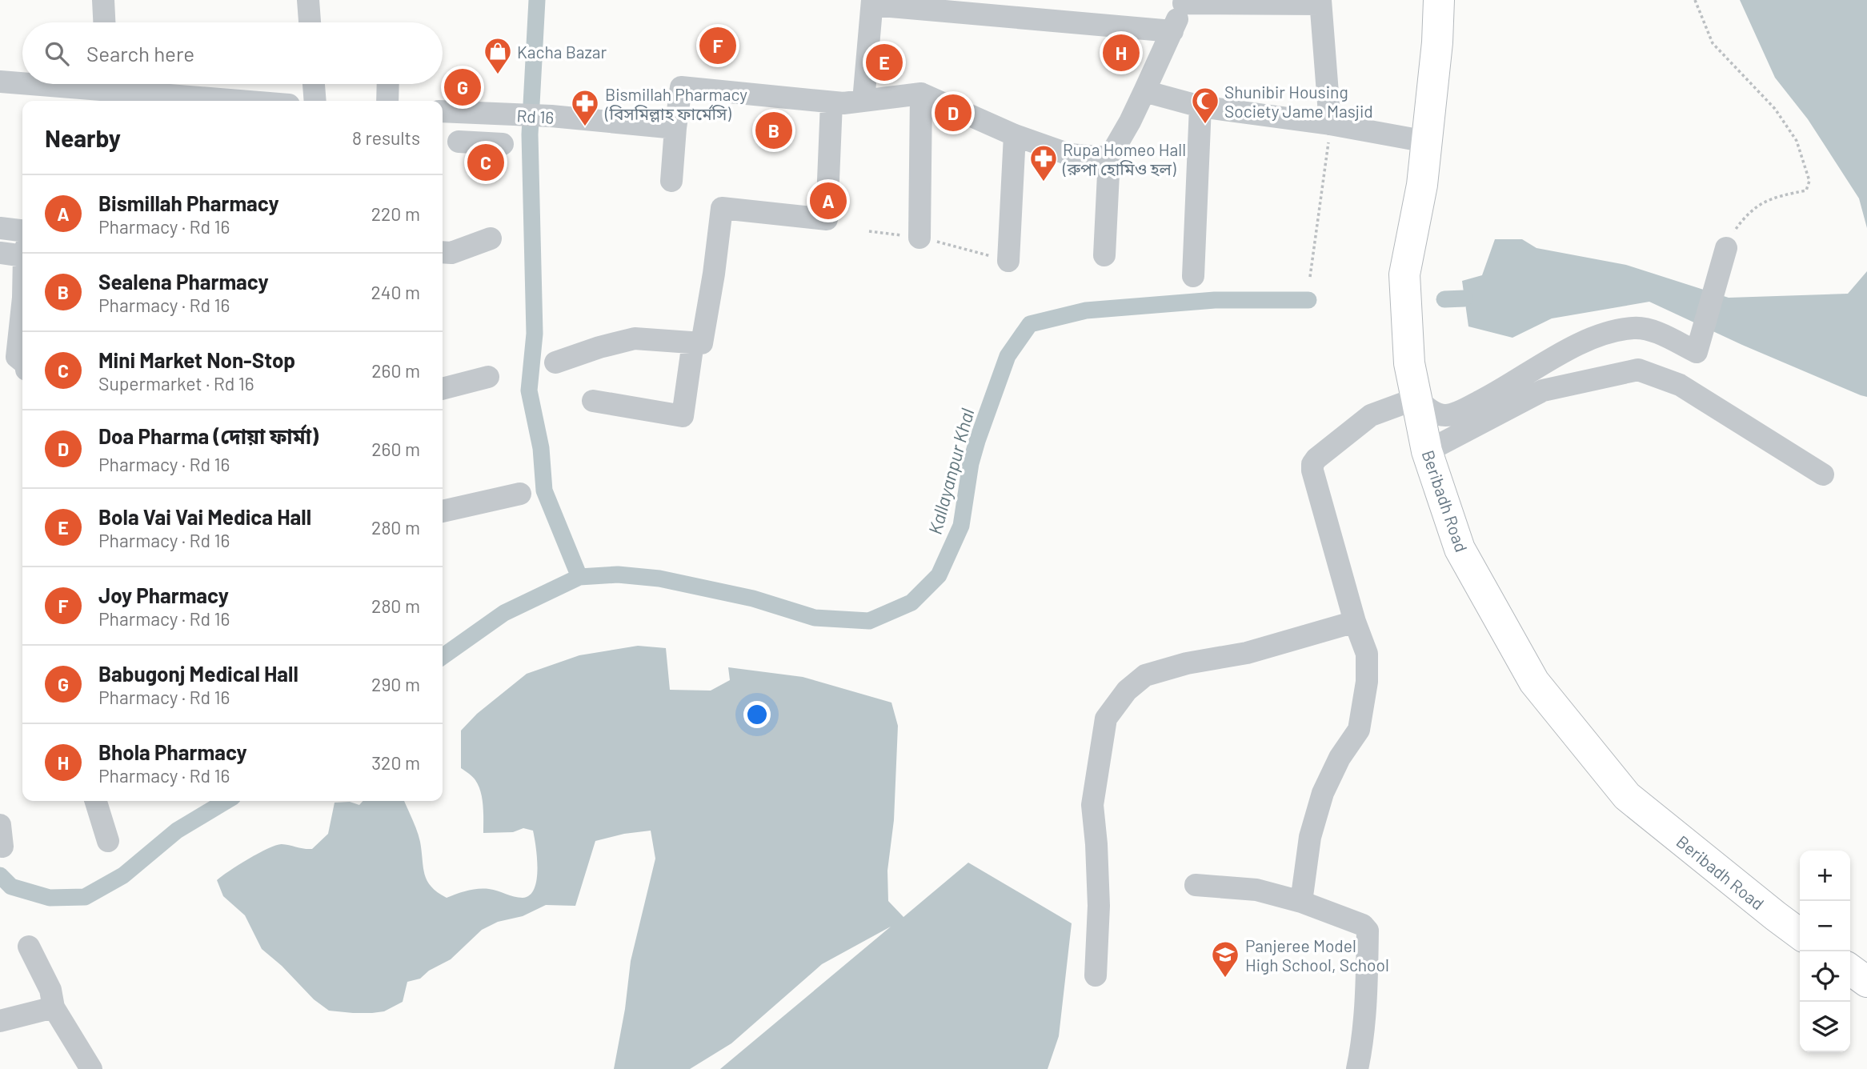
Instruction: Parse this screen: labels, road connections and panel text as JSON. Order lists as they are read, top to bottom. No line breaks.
{"streets":{"highway":["Beribadh Road"],"street":["Rd 16"]},"water":["Kallayanpur Khal"],"places":{"shop":["Kacha Bazar"],"mosque":["Shunibir Housing Society Jame Masjid"],"pharmacy":["Bismillah Pharmacy (বিসমিল্লাহ ফার্মেসি)","Rupa Homeo Hall (রুপা হোমিও হল)"],"school or university":["Panjeree Model High School, School"]},"page":{"search":"Search here","pins":["F","H","E","G","D","B","C","A"],"heading":["Nearby","8 results"],"list":[{"mark":"A","name":"Bismillah Pharmacy","note":"Pharmacy · Rd 16","value":"220 m"},{"mark":"B","name":"Sealena Pharmacy","note":"Pharmacy · Rd 16","value":"240 m"},{"mark":"C","name":"Mini Market Non-Stop","note":"Supermarket · Rd 16","value":"260 m"},{"mark":"D","name":"Doa Pharma (দোয়া ফার্মা)","note":"Pharmacy · Rd 16","value":"260 m"},{"mark":"E","name":"Bola Vai Vai Medica Hall","note":"Pharmacy · Rd 16","value":"280 m"},{"mark":"F","name":"Joy Pharmacy","note":"Pharmacy · Rd 16","value":"280 m"},{"mark":"G","name":"Babugonj Medical Hall","note":"Pharmacy · Rd 16","value":"290 m"},{"mark":"H","name":"Bhola Pharmacy","note":"Pharmacy · Rd 16","value":"320 m"}],"map_buttons":["+","−"]}}
